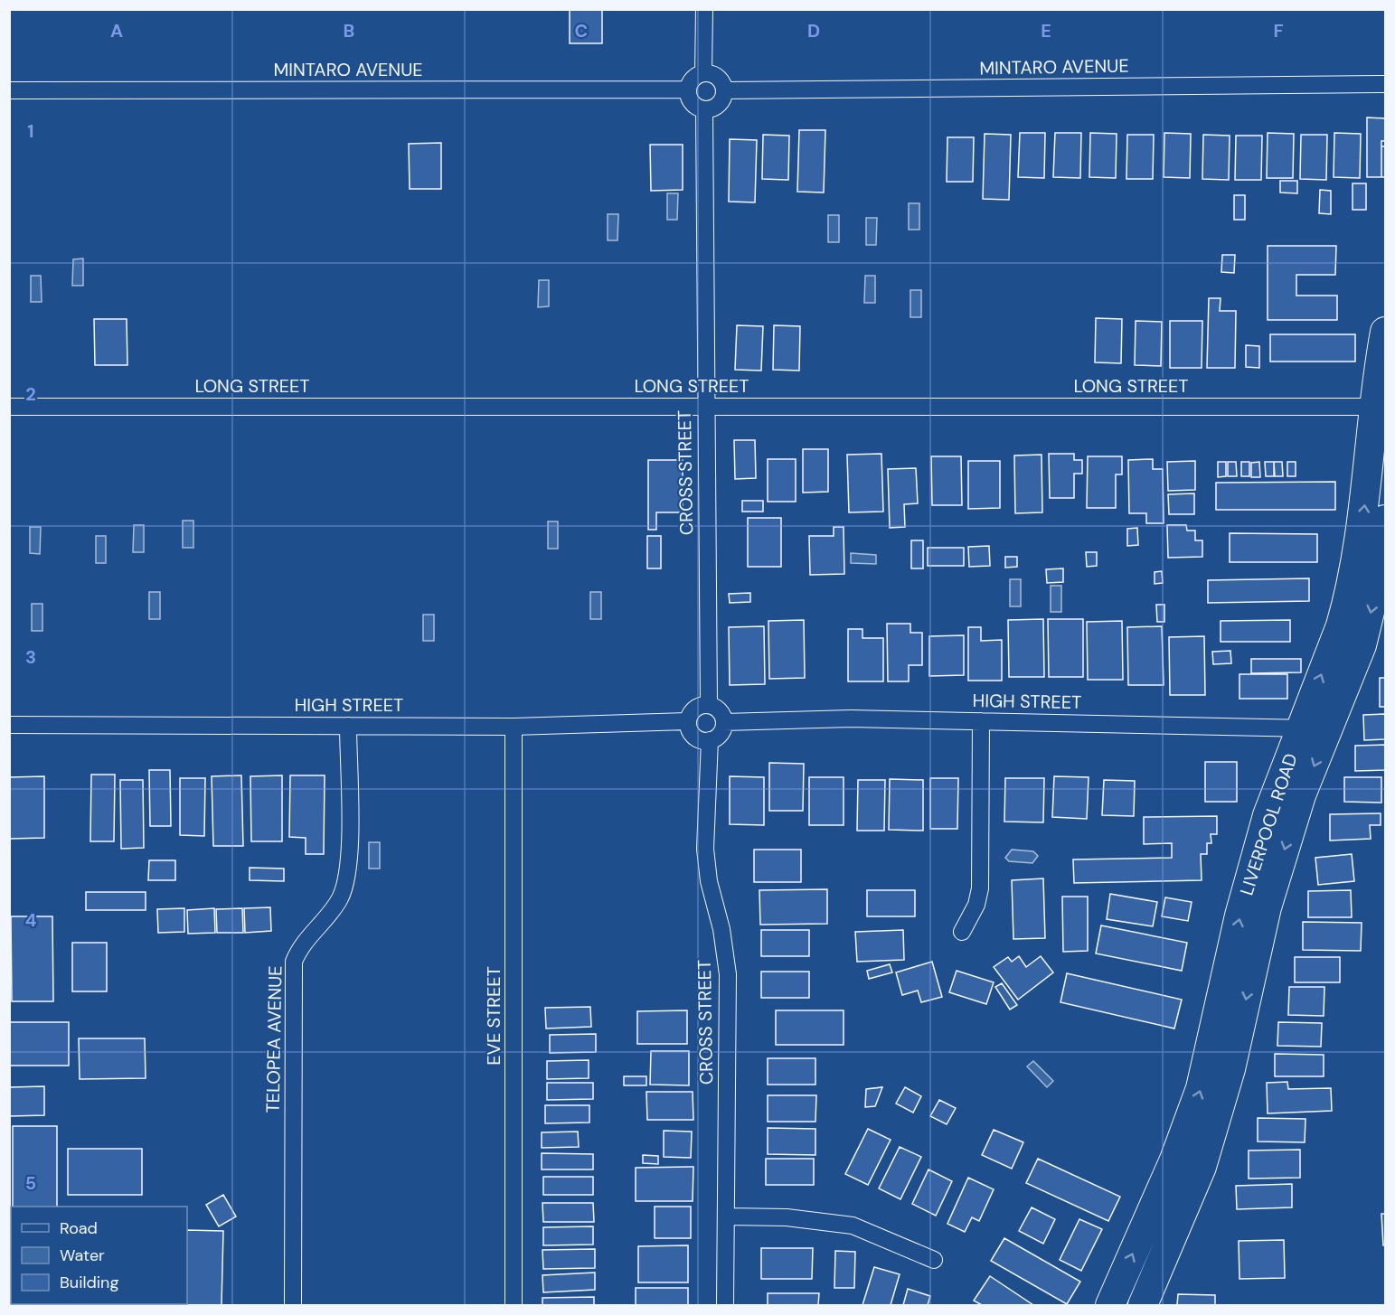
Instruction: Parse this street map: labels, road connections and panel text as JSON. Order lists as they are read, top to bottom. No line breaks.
{"streets":{"highway":["LIVERPOOL ROAD"],"street":["MINTARO AVENUE","LONG STREET","CROSS STREET","HIGH STREET","EVE STREET","TELOPEA AVENUE"]},"crossings":[["MINTARO AVENUE","CROSS STREET"],["LONG STREET","CROSS STREET"],["LONG STREET","LIVERPOOL ROAD"],["CROSS STREET","HIGH STREET"],["HIGH STREET","LIVERPOOL ROAD"],["HIGH STREET","EVE STREET"],["HIGH STREET","TELOPEA AVENUE"]],"legend":["Road","Water","Building"],"grid":{"columns":["A","B","C","D","E","F"],"rows":["1","2","3","4","5"]}}
